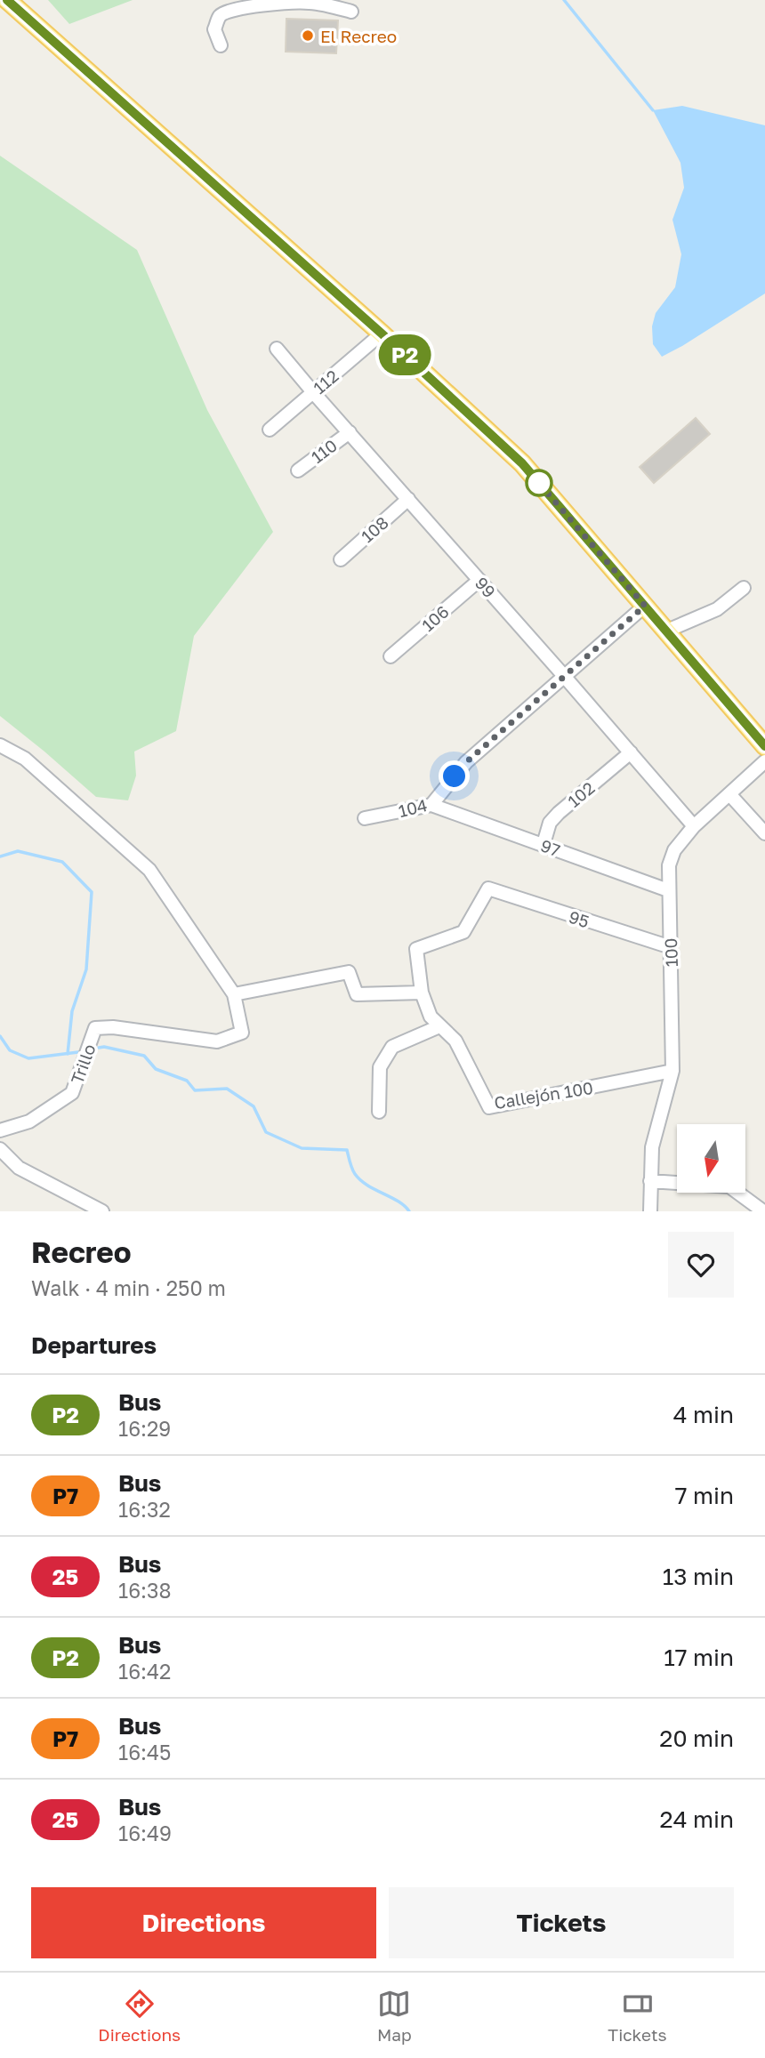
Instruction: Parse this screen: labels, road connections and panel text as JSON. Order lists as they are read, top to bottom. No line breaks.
{"streets":{"street":["112","110","108","99","106","102","104","97","95","100","Trillo","Callejón 100"]},"crossings":[["112","99"],["110","99"],["108","99"],["99","106"],["99","102"],["99","104"],["99","100"],["102","97"],["104","97"],["97","100"],["95","100"],["95","Callejón 100"],["100","Callejón 100"]],"places":["El Recreo"],"lines":["bus line P2"],"north":"bottom","page":{"on_map":"P2","heading":[["Recreo","Walk · 4 min · 250 m"],"Departures"],"list":[{"mark":"P2","name":"Bus","note":"16:29","value":"4 min"},{"mark":"P7","name":"Bus","note":"16:32","value":"7 min"},{"mark":"25","name":"Bus","note":"16:38","value":"13 min"},{"mark":"P2","name":"Bus","note":"16:42","value":"17 min"},{"mark":"P7","name":"Bus","note":"16:45","value":"20 min"},{"mark":"25","name":"Bus","note":"16:49","value":"24 min"}],"buttons":["Directions","Tickets"],"tabs":["Directions","Map","Tickets"]}}
